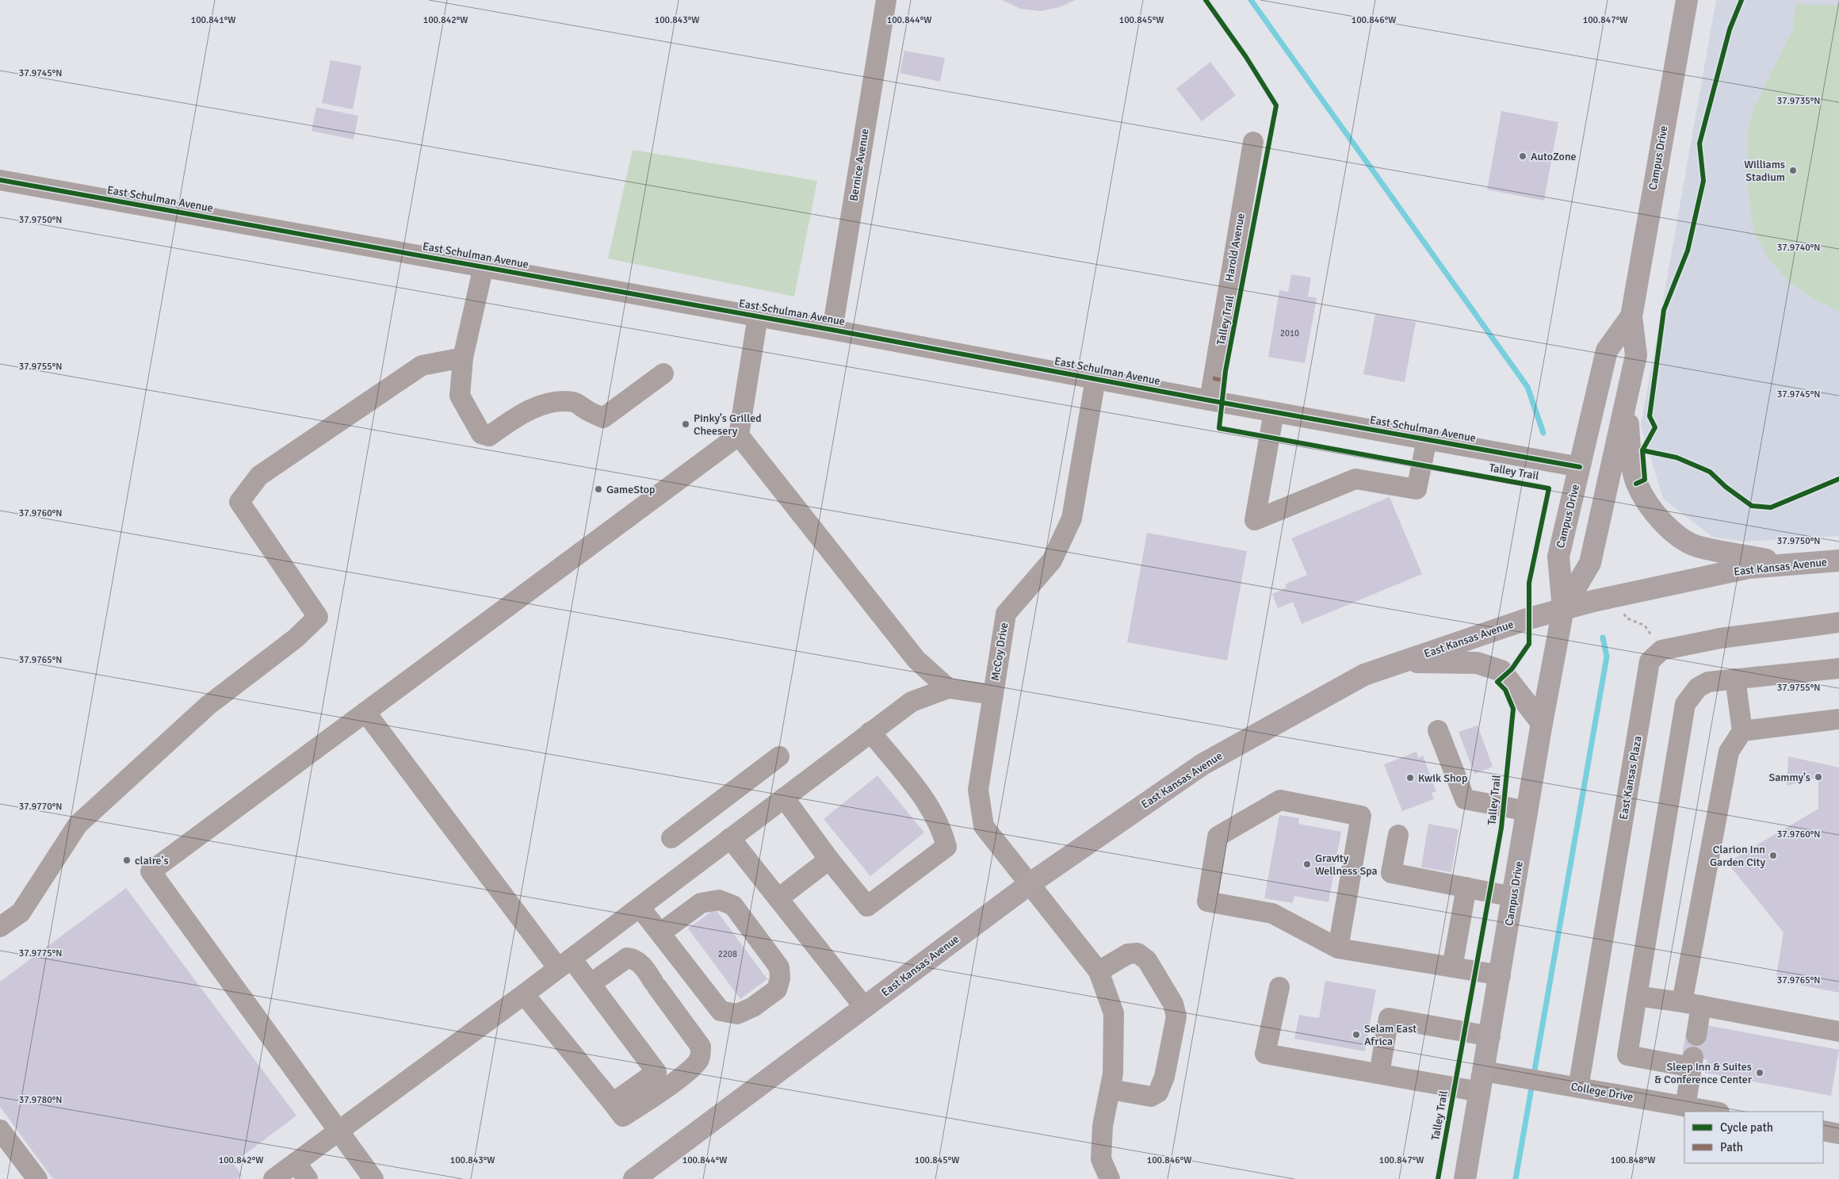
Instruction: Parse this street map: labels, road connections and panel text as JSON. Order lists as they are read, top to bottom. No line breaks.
{"streets":{"main road":["Campus Drive","East Kansas Avenue"],"street":["Bernice Avenue","East Schulman Avenue","Harold Avenue","McCoy Drive","East Kansas Plaza","College Drive"],"cycle path":["Talley Trail"]},"crossings":[["Campus Drive","East Schulman Avenue"],["Campus Drive","East Kansas Avenue"],["Campus Drive","College Drive"],["Bernice Avenue","East Schulman Avenue"],["East Schulman Avenue","Harold Avenue"],["East Schulman Avenue","McCoy Drive"],["East Kansas Avenue","McCoy Drive"],["East Kansas Plaza","College Drive"]],"places":["AutoZone","Williams Stadium","Pinky's Grilled Cheesery","GameStop","Sammy's","Kwik Shop","Clarion Inn Garden City","claire's","Gravity Wellness Spa","Selam East Africa","Sleep Inn & Suites & Conference Center"],"house_numbers":["2010","2208"],"legend":["Cycle path","Path"],"coordinates":["100.841°W","100.842°W","100.843°W","100.844°W","100.845°W","100.846°W","100.847°W","37.9745°N","37.9735°N","37.9750°N","37.9740°N","37.9755°N","37.9760°N","37.9765°N","37.9770°N","37.9775°N","37.9780°N","100.848°W"]}
